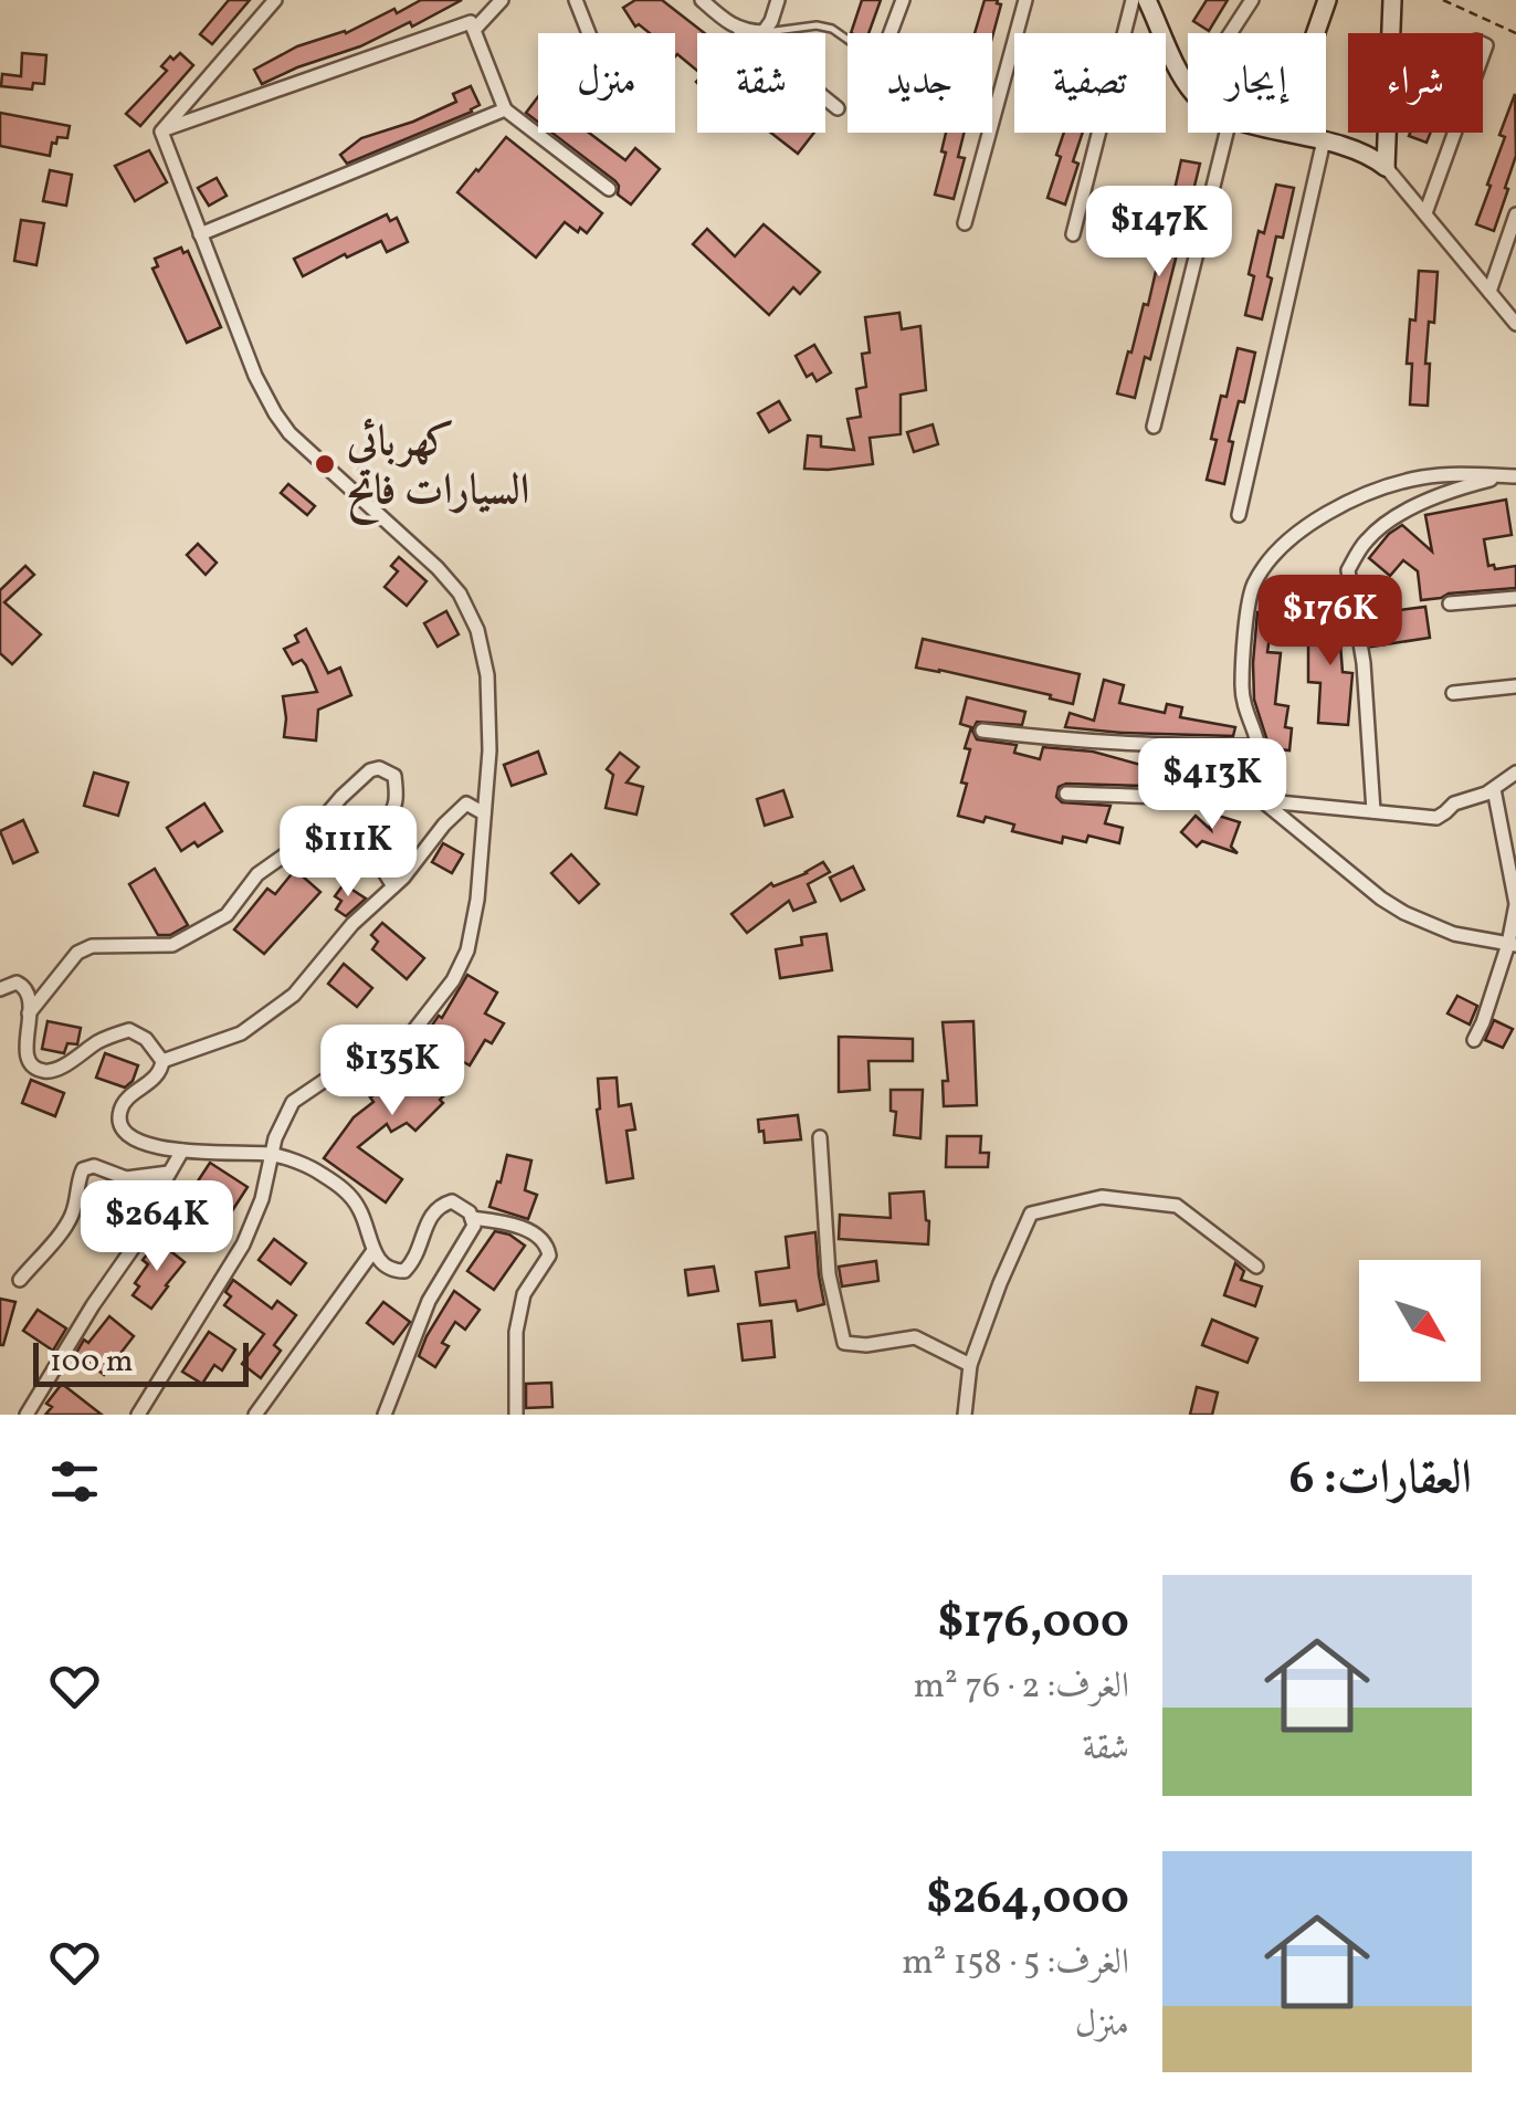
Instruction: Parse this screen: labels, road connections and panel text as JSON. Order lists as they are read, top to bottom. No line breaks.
{"places":["كهربائي السيارات فاتح"],"scale_bar":"100 m","north":"bottom right","page":{"chip":["شراء","إيجار","تصفية","جديد","شقة","منزل"],"price":["$147K","$176K","$413K","$111K","$135K","$264K"],"scale":"100 m","heading":"العقارات: 6","list":[{"name":"$176,000","note":"الغرف: 2 · 76 m² · شقة"},{"name":"$264,000","note":"الغرف: 5 · 158 m² · منزل"}]}}
